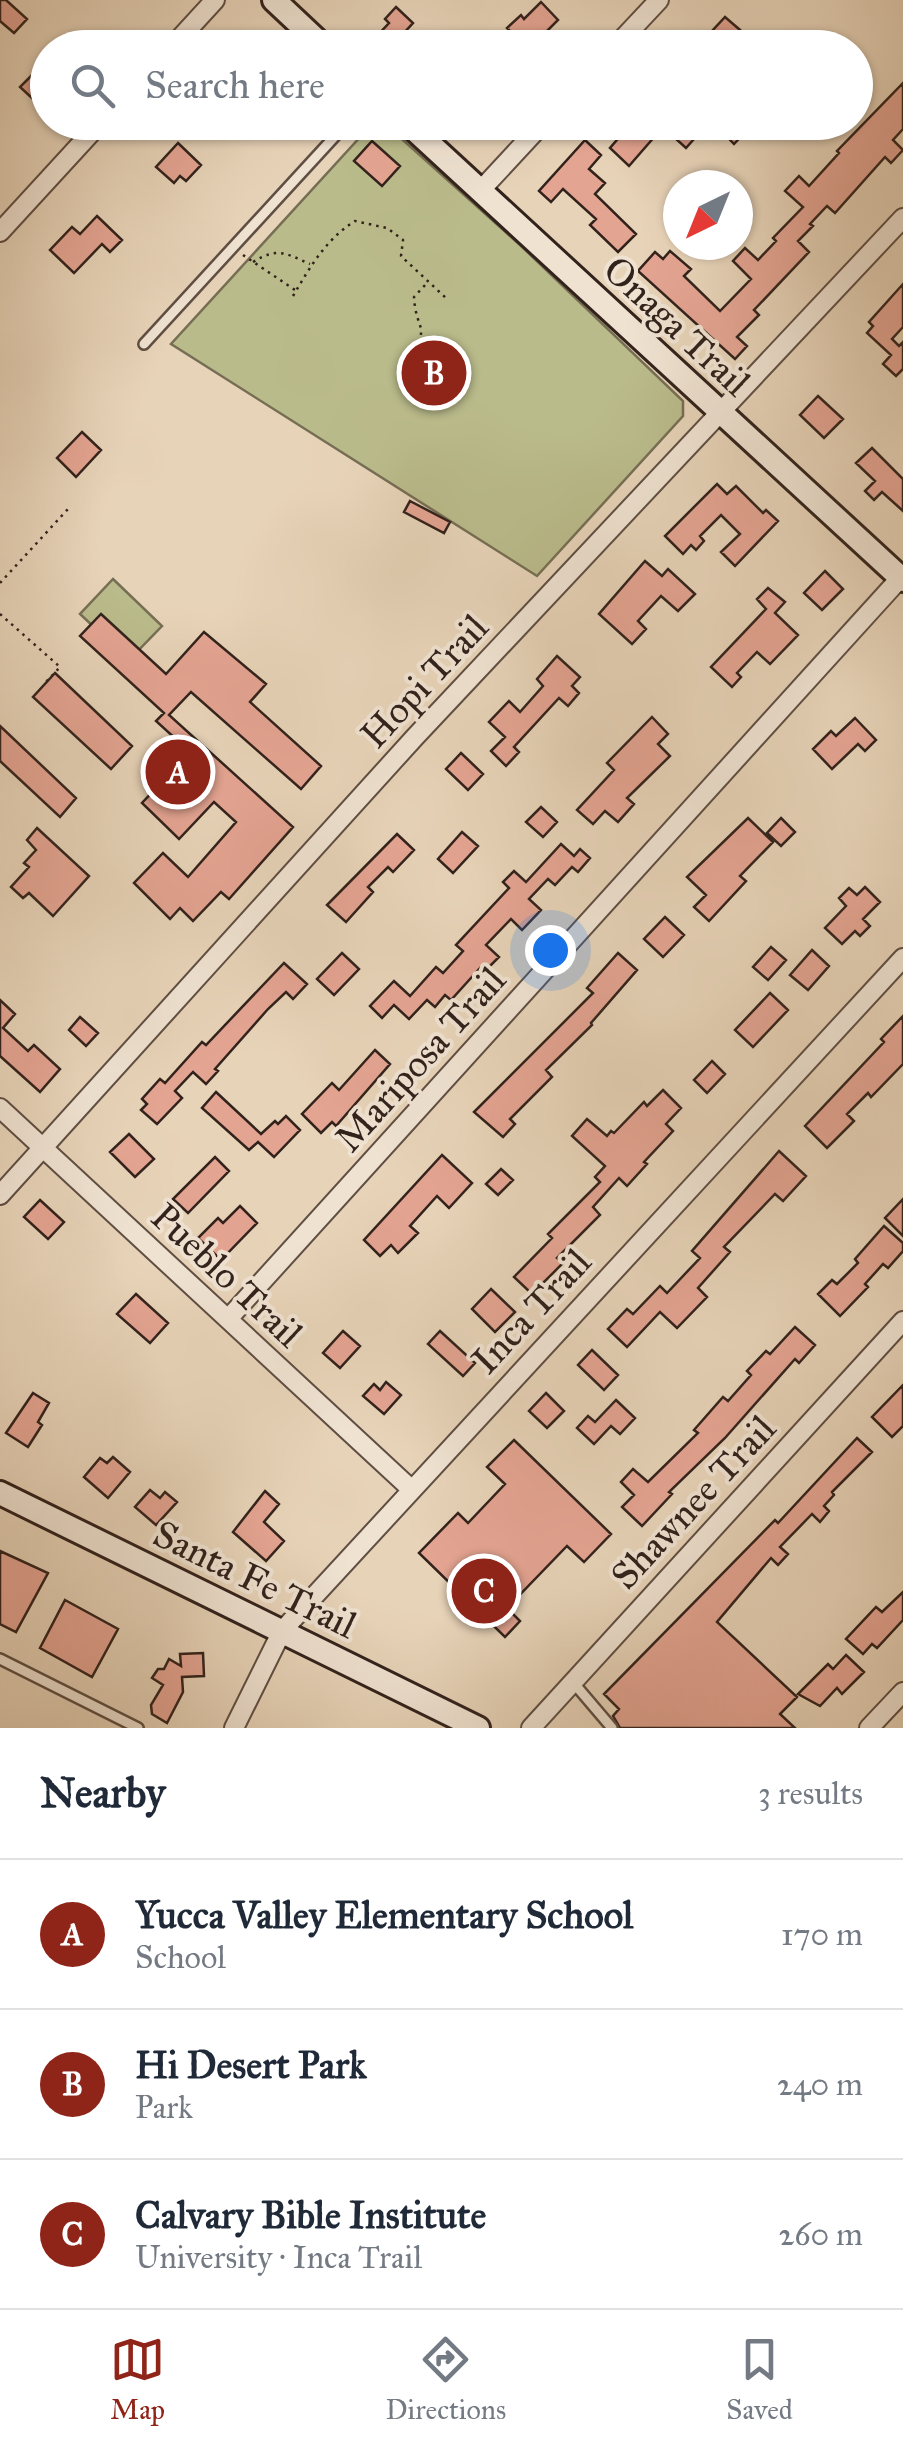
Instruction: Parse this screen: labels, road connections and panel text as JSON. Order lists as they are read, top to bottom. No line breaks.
{"streets":{"street":["Onaga Trail","Hopi Trail","Mariposa Trail","Pueblo Trail","Inca Trail","Shawnee Trail","Santa Fe Trail"]},"crossings":[["Onaga Trail","Hopi Trail"],["Onaga Trail","Mariposa Trail"],["Hopi Trail","Pueblo Trail"],["Mariposa Trail","Pueblo Trail"],["Pueblo Trail","Inca Trail"],["Inca Trail","Santa Fe Trail"]],"north":"bottom left","page":{"search":"Search here","pins":["B","A","C"],"heading":["Nearby","3 results"],"list":[{"mark":"A","name":"Yucca Valley Elementary School","note":"School","value":"170 m"},{"mark":"B","name":"Hi Desert Park","note":"Park","value":"240 m"},{"mark":"C","name":"Calvary Bible Institute","note":"University · Inca Trail","value":"260 m"}],"nav":["Map","Directions","Saved"]}}
